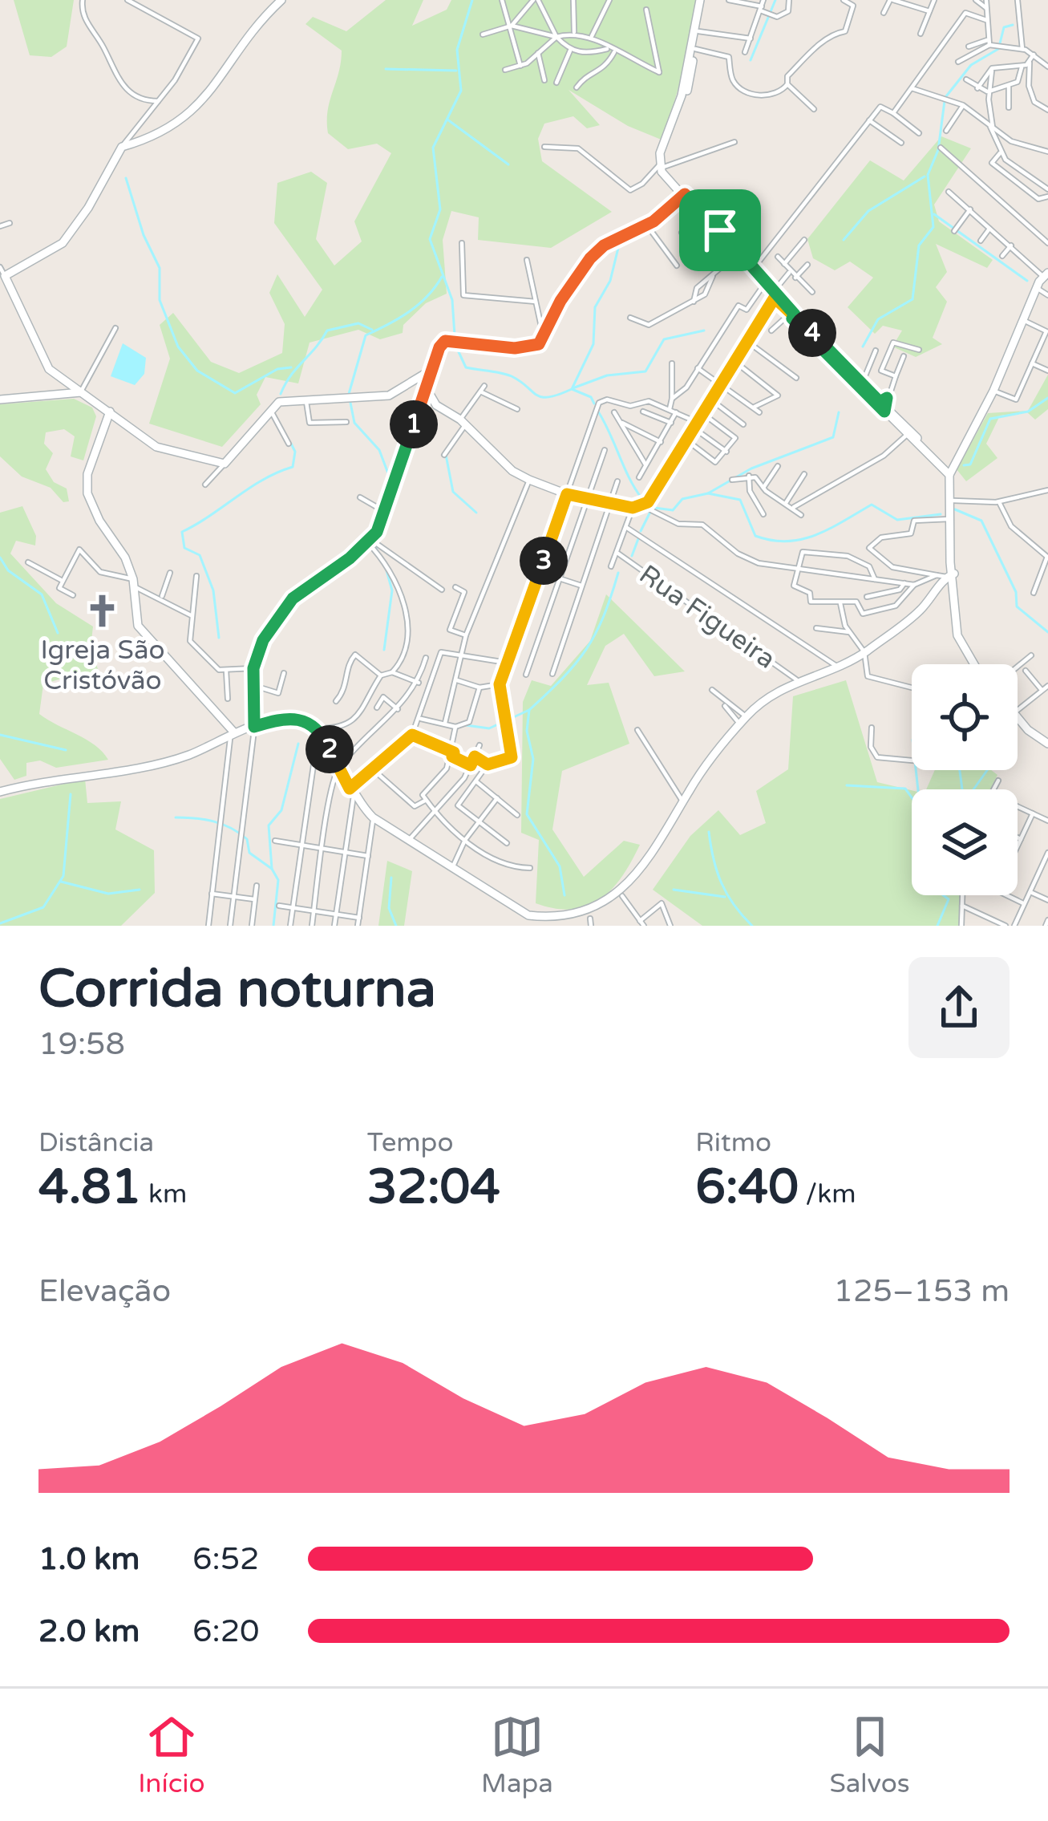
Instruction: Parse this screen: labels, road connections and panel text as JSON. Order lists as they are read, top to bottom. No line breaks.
{"streets":{"street":["Rua Figueira"]},"places":{"church":["Igreja São Cristóvão"]},"page":{"pins":["4","1","3","2"],"heading":["Corrida noturna","19:58"],"stats":[["Distância","4.81 km"],["Tempo","32:04"],["Ritmo","6:40 /km"]],"chart":["Elevação","125–153 m"],"list":[{"name":"1.0 km","note":"6:52"},{"name":"2.0 km","note":"6:20"}],"tabs":["Início","Mapa","Salvos"]}}
